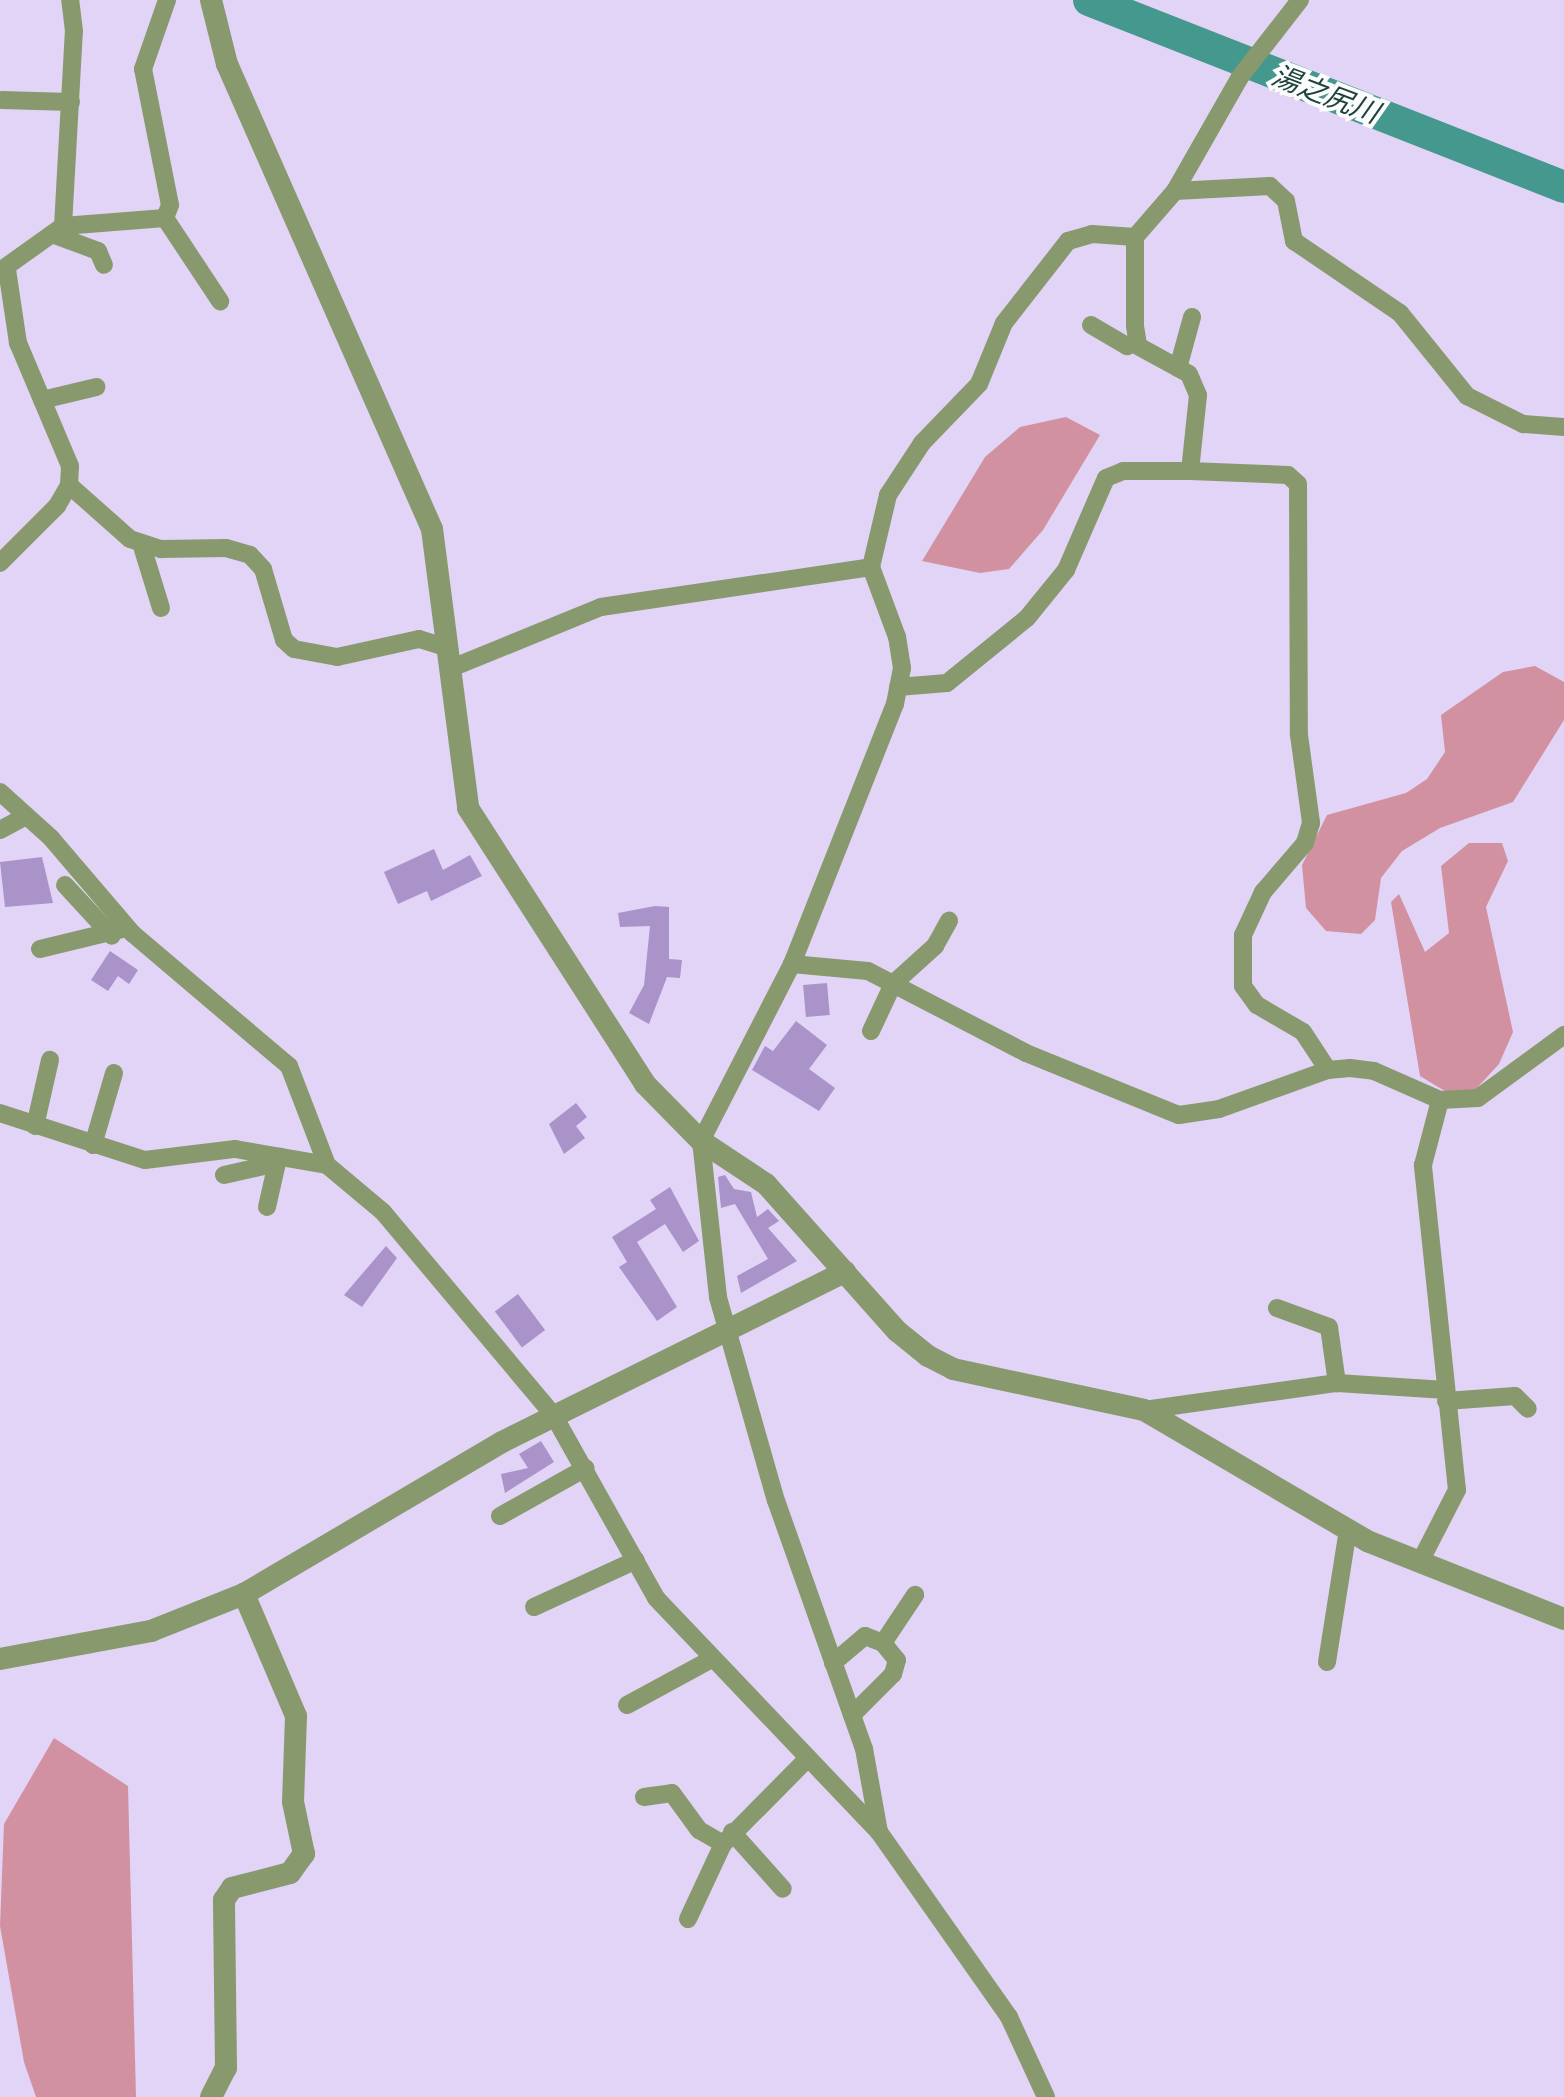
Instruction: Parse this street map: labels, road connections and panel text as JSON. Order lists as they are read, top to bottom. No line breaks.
{"water":["湯之尻川"]}
